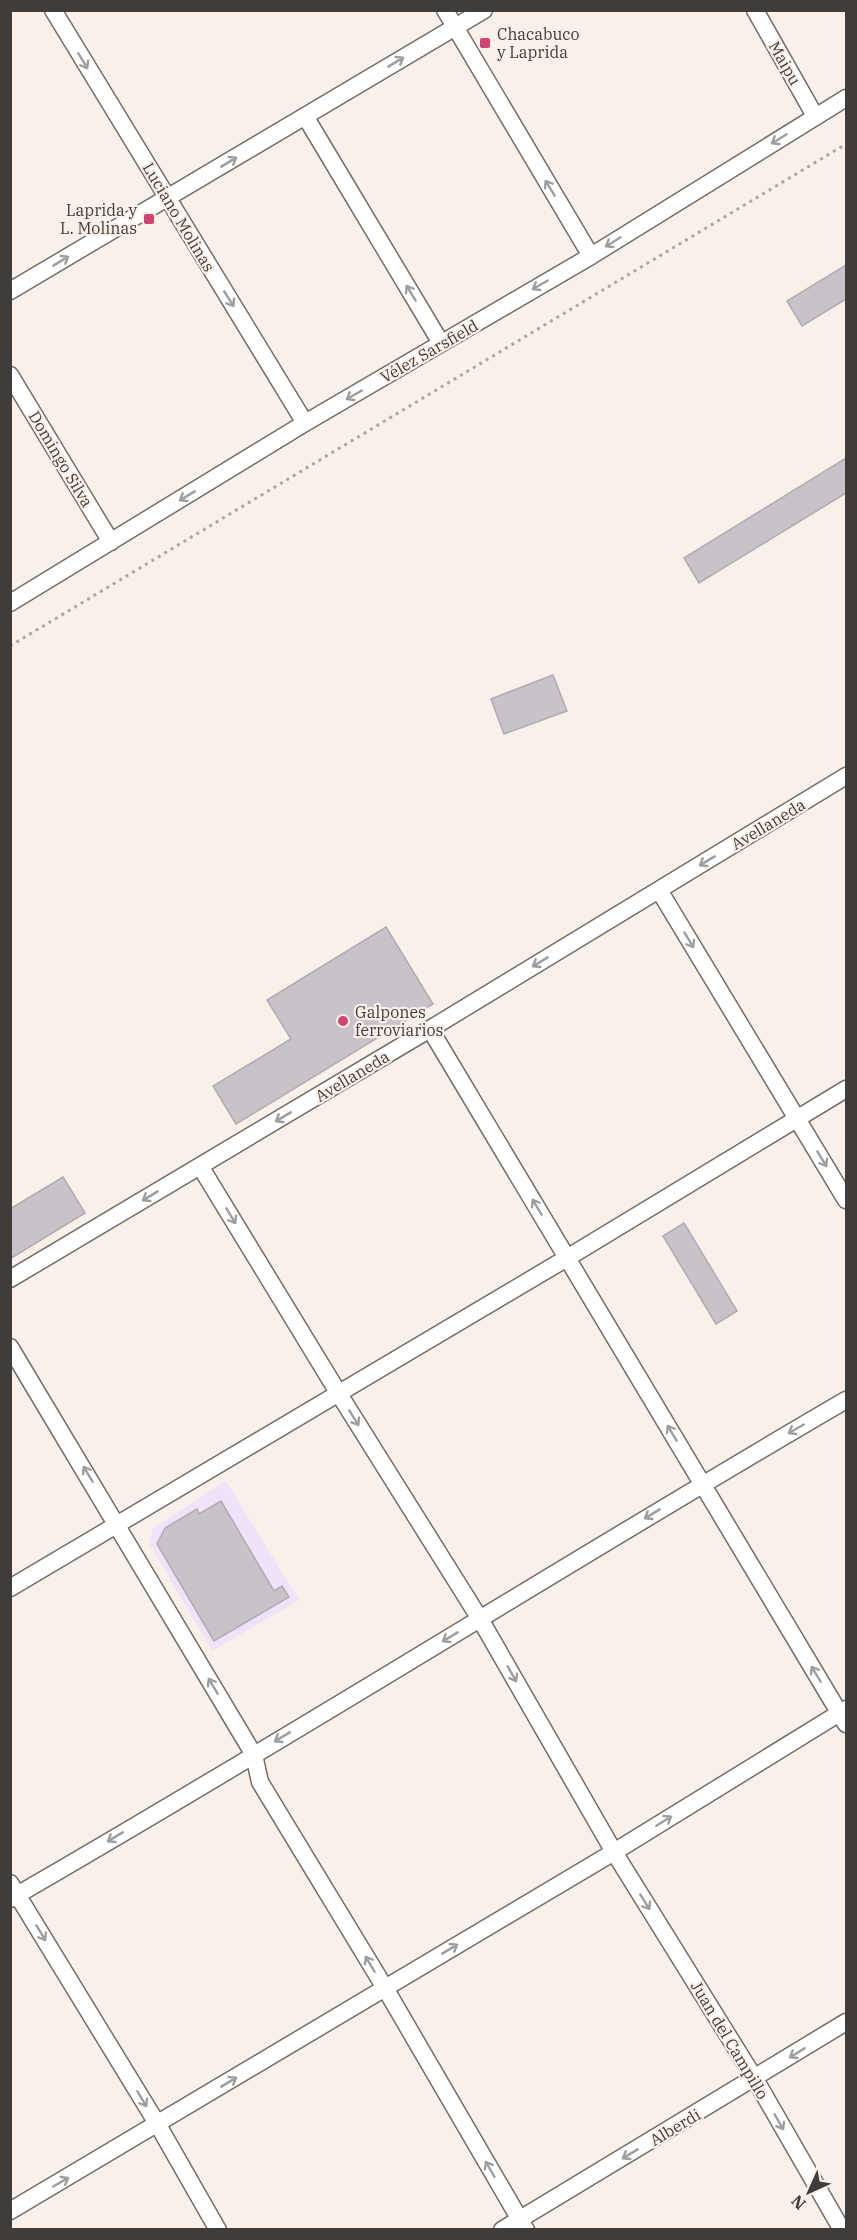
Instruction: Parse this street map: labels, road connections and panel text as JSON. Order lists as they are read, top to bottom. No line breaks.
{"streets":{"street":["Maipu","Luciano Molinas","Vélez Sarsfield","Domingo Silva","Avellaneda","Juan del Campillo","Alberdi"]},"crossings":[["Maipu","Vélez Sarsfield"],["Luciano Molinas","Vélez Sarsfield"],["Vélez Sarsfield","Domingo Silva"],["Avellaneda","Juan del Campillo"],["Juan del Campillo","Alberdi"]],"one_way":["Luciano Molinas","Vélez Sarsfield","Avellaneda","Juan del Campillo","Alberdi"],"places":{"transit":["Chacabuco y Laprida","Laprida y L. Molinas"],"other":["Galpones ferroviarios"]},"north":"bottom left"}
